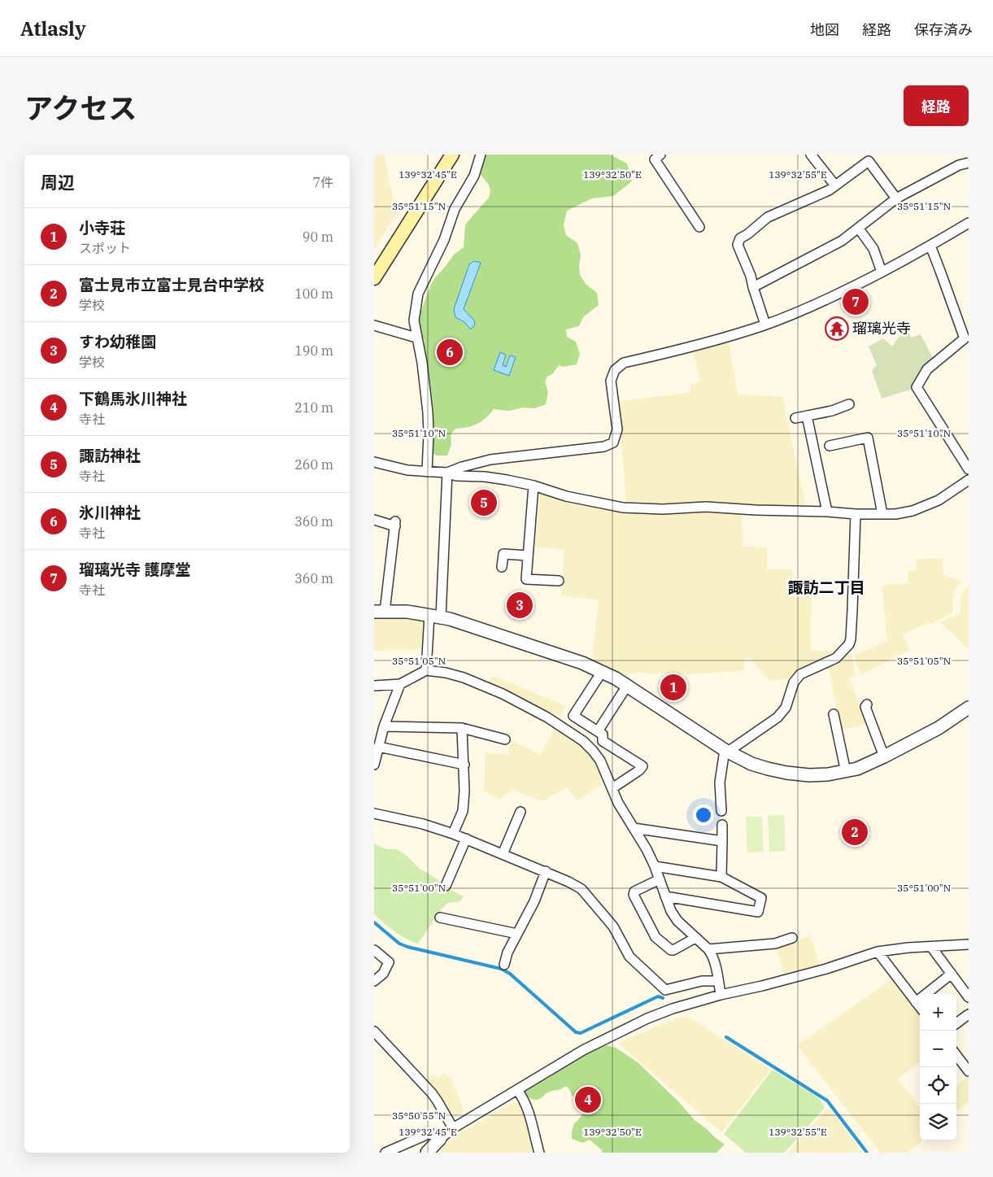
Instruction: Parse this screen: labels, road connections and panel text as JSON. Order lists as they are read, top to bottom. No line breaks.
{"districts":["諏訪二丁目"],"places":{"temple":["瑠璃光寺"]},"page":{"header":"Atlasly","nav":["地図","経路","保存済み"],"title":"アクセス","buttons":"経路","heading":["周辺","7件"],"list":[{"mark":"1","name":"小寺荘","note":"スポット","value":"90 m"},{"mark":"2","name":"富士見市立富士見台中学校","note":"学校","value":"100 m"},{"mark":"3","name":"すわ幼稚園","note":"学校","value":"190 m"},{"mark":"4","name":"下鶴馬氷川神社","note":"寺社","value":"210 m"},{"mark":"5","name":"諏訪神社","note":"寺社","value":"260 m"},{"mark":"6","name":"氷川神社","note":"寺社","value":"360 m"},{"mark":"7","name":"瑠璃光寺 護摩堂","note":"寺社","value":"360 m"}],"pins":["7","6","5","3","1","2","4"],"map_buttons":["+","−"]},"coordinates":["139°32'45\"E","139°32'50\"E","139°32'55\"E","35°51'15\"N","35°51'10\"N","35°51'05\"N","35°51'00\"N","35°50'55\"N"]}
